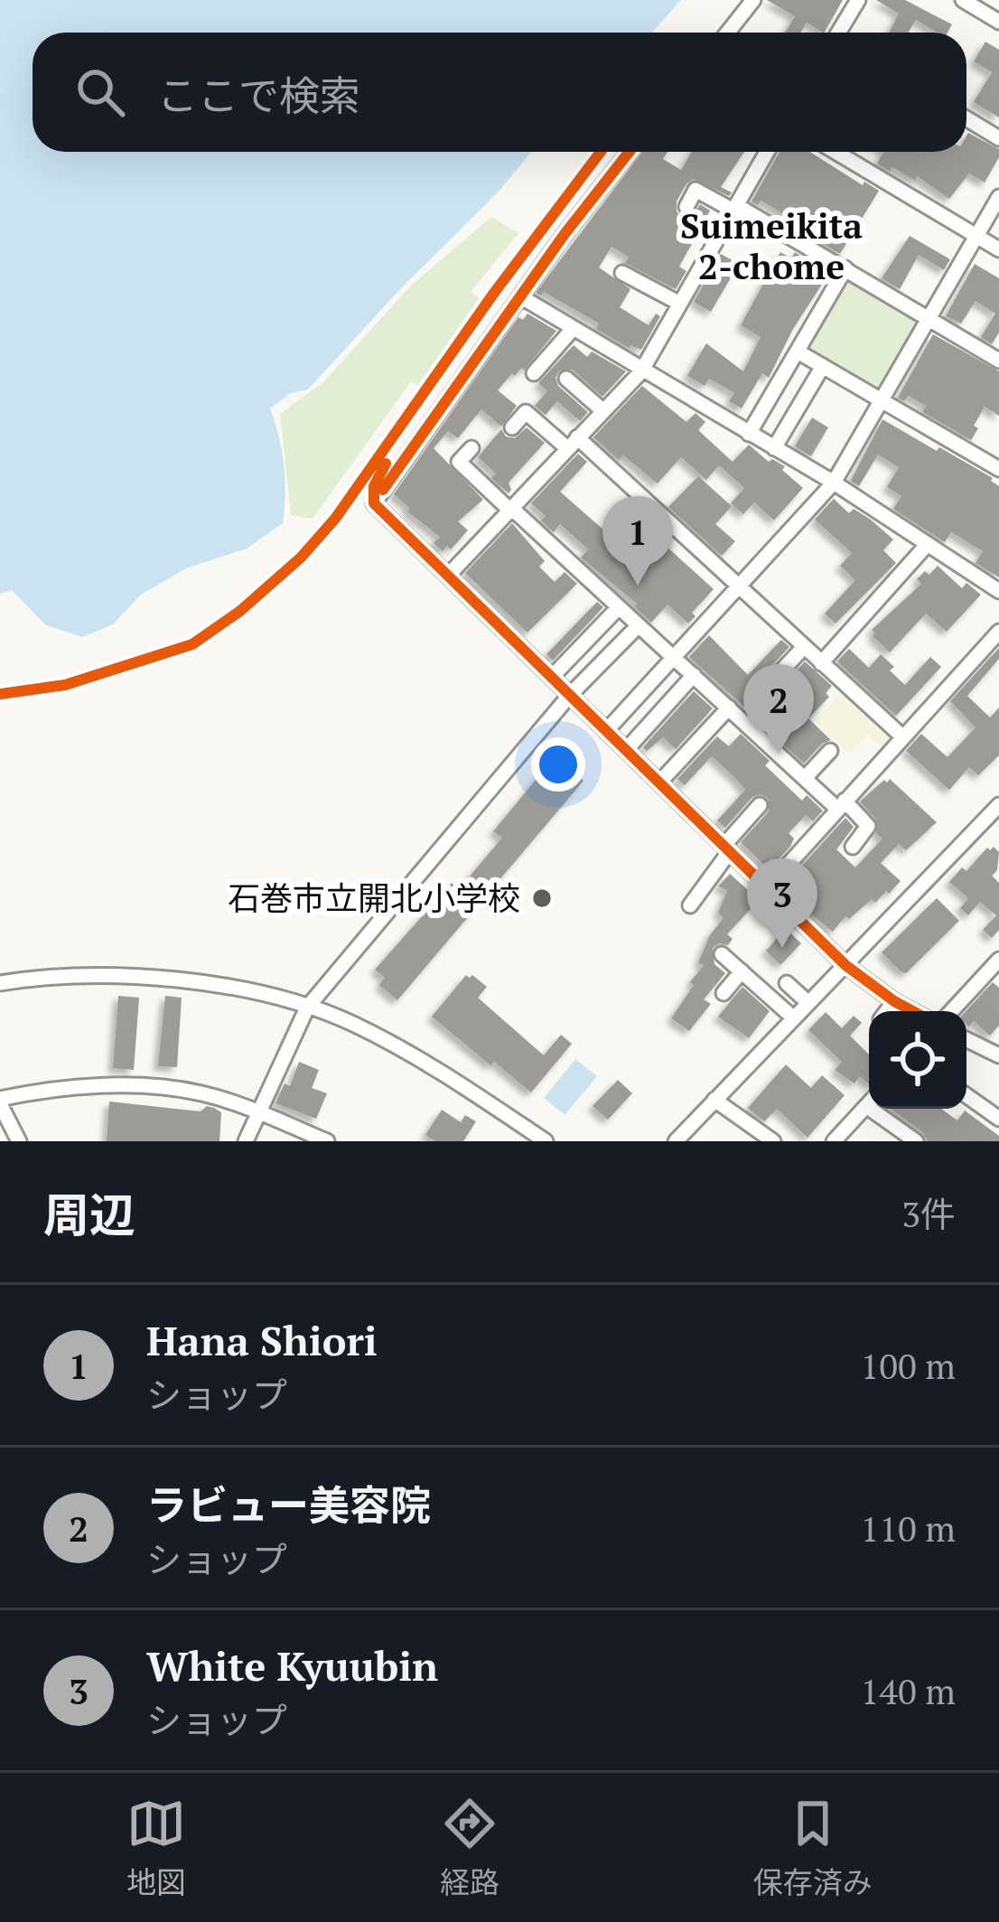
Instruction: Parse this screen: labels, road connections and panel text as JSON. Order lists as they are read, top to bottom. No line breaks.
{"districts":["Suimeikita 2-chome"],"places":["石巻市立開北小学校"],"page":{"search":"ここで検索","pins":["1","2","3"],"heading":["周辺","3件"],"list":[{"mark":"1","name":"Hana Shiori","note":"ショップ","value":"100 m"},{"mark":"2","name":"ラビュー美容院","note":"ショップ","value":"110 m"},{"mark":"3","name":"White Kyuubin","note":"ショップ","value":"140 m"}],"nav":["地図","経路","保存済み"]}}
